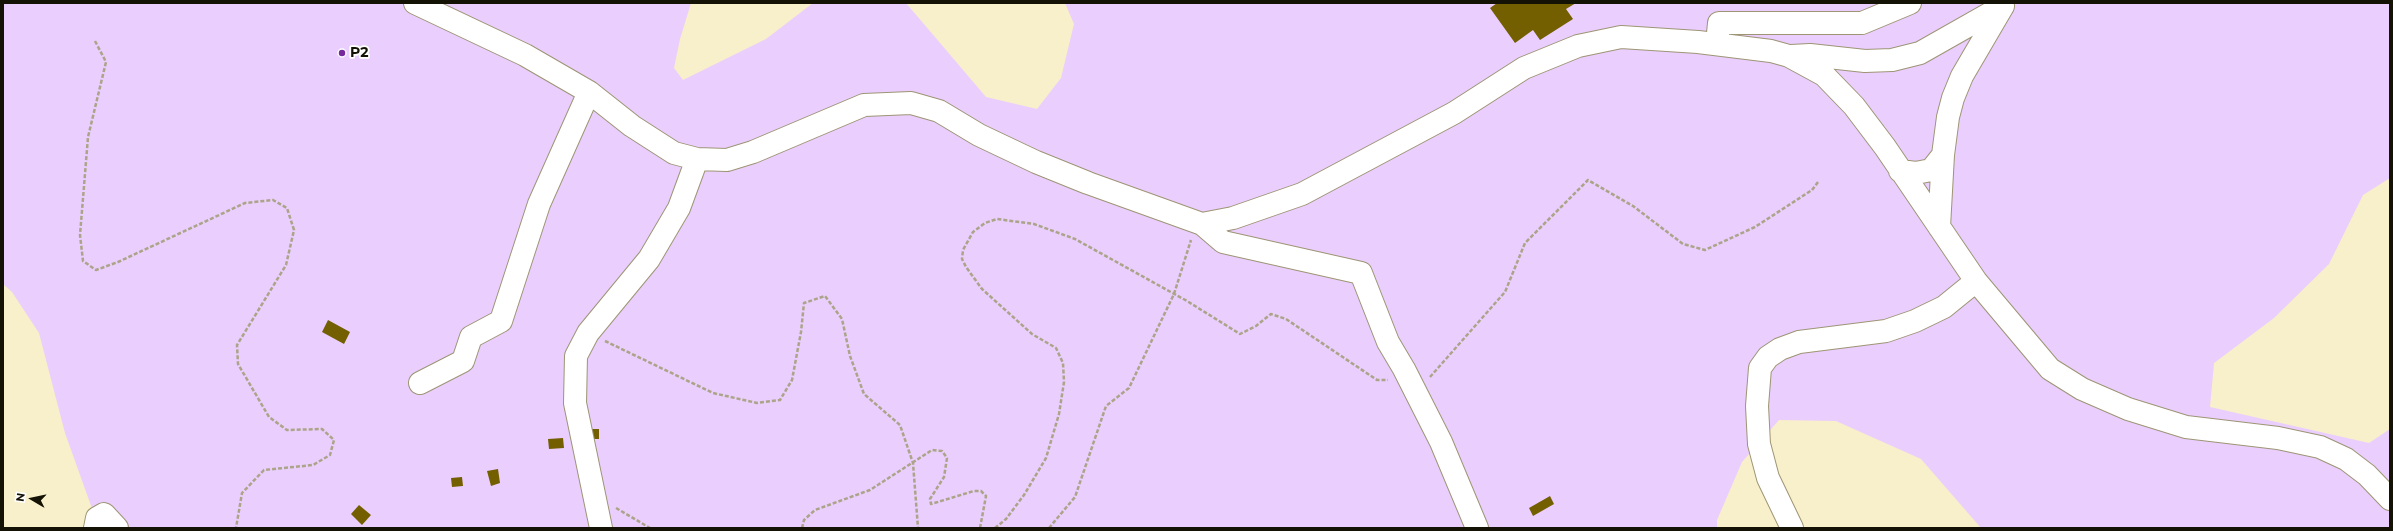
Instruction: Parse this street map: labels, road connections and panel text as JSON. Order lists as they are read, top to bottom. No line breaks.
{"places":["P2"],"north":"left"}
